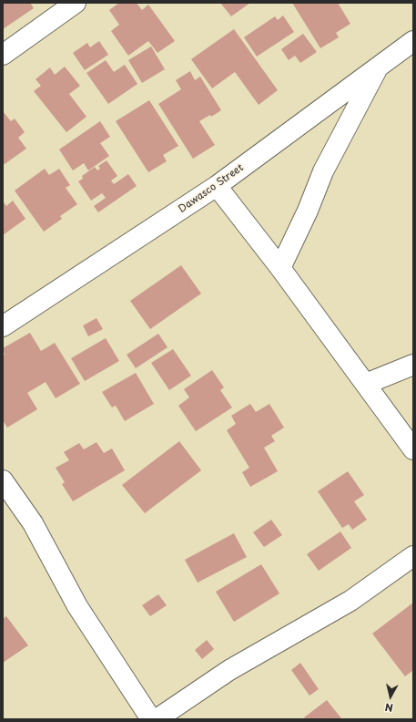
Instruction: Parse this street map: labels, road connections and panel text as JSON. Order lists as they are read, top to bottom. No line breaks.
{"streets":{"street":["Dawasco Street"]},"north":"bottom"}
